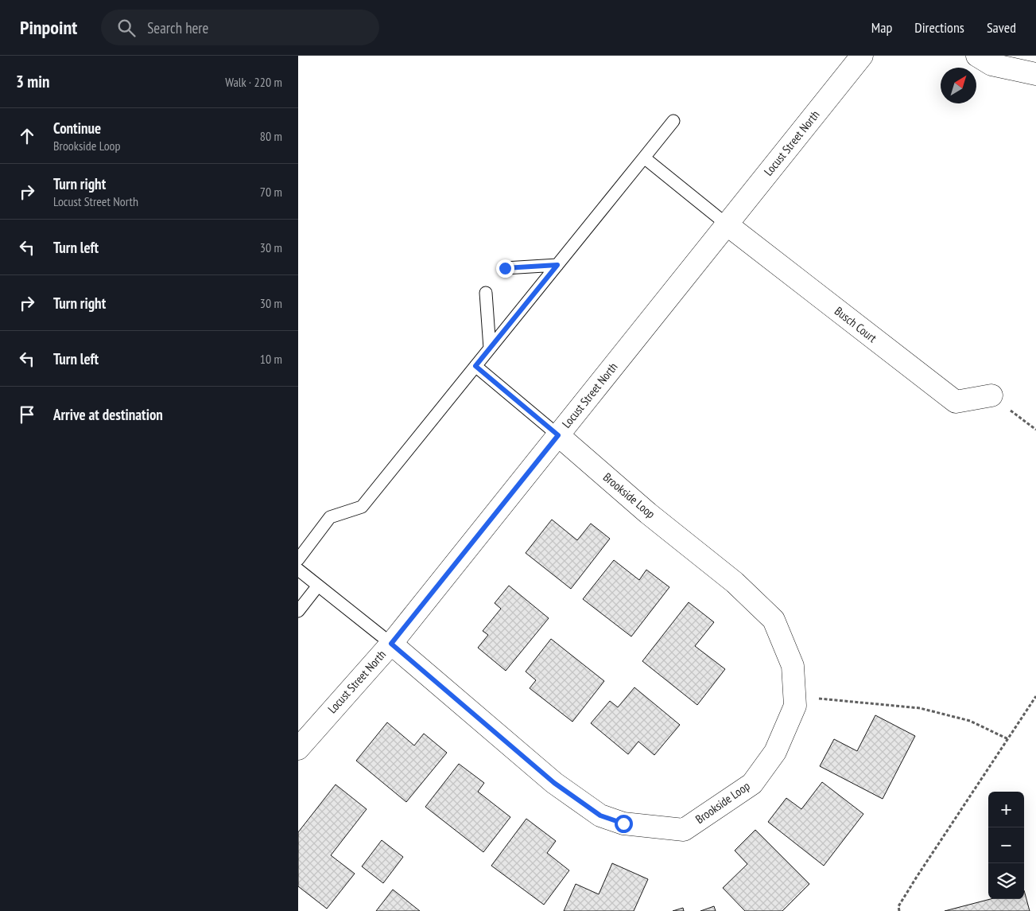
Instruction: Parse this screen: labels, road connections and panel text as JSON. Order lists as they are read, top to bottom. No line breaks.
{"streets":{"street":["Locust Street North","Busch Court","Brookside Loop"]},"crossings":[["Locust Street North","Busch Court"],["Locust Street North","Brookside Loop"]],"north":"top right","page":{"header":"Pinpoint","search":"Search here","nav":["Map","Directions","Saved"],"heading":["3 min","Walk · 220 m"],"list":[["Continue","Brookside Loop","80 m"],["Turn right","Locust Street North","70 m"],["Turn left","30 m"],["Turn right","30 m"],["Turn left","10 m"],"Arrive at destination"],"map_buttons":["+","−"]}}
